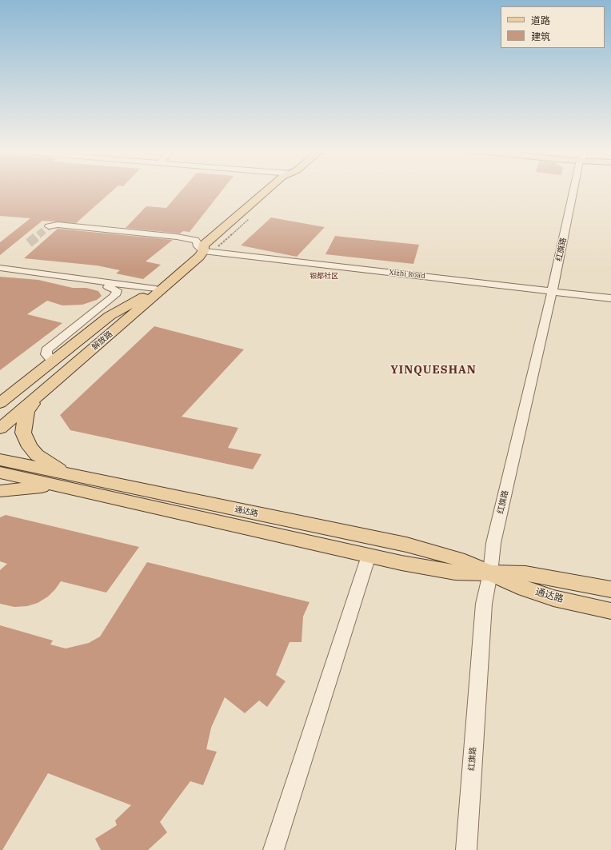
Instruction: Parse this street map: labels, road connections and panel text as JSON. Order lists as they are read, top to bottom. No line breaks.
{"streets":{"main road":["解放路","通达路"],"street":["红旗路","Xizhi Road"]},"crossings":[["红旗路","Xizhi Road"],["红旗路","通达路"],["Xizhi Road","解放路"]],"districts":["银都社区","YINQUESHAN"],"legend":["道路","建筑"]}
